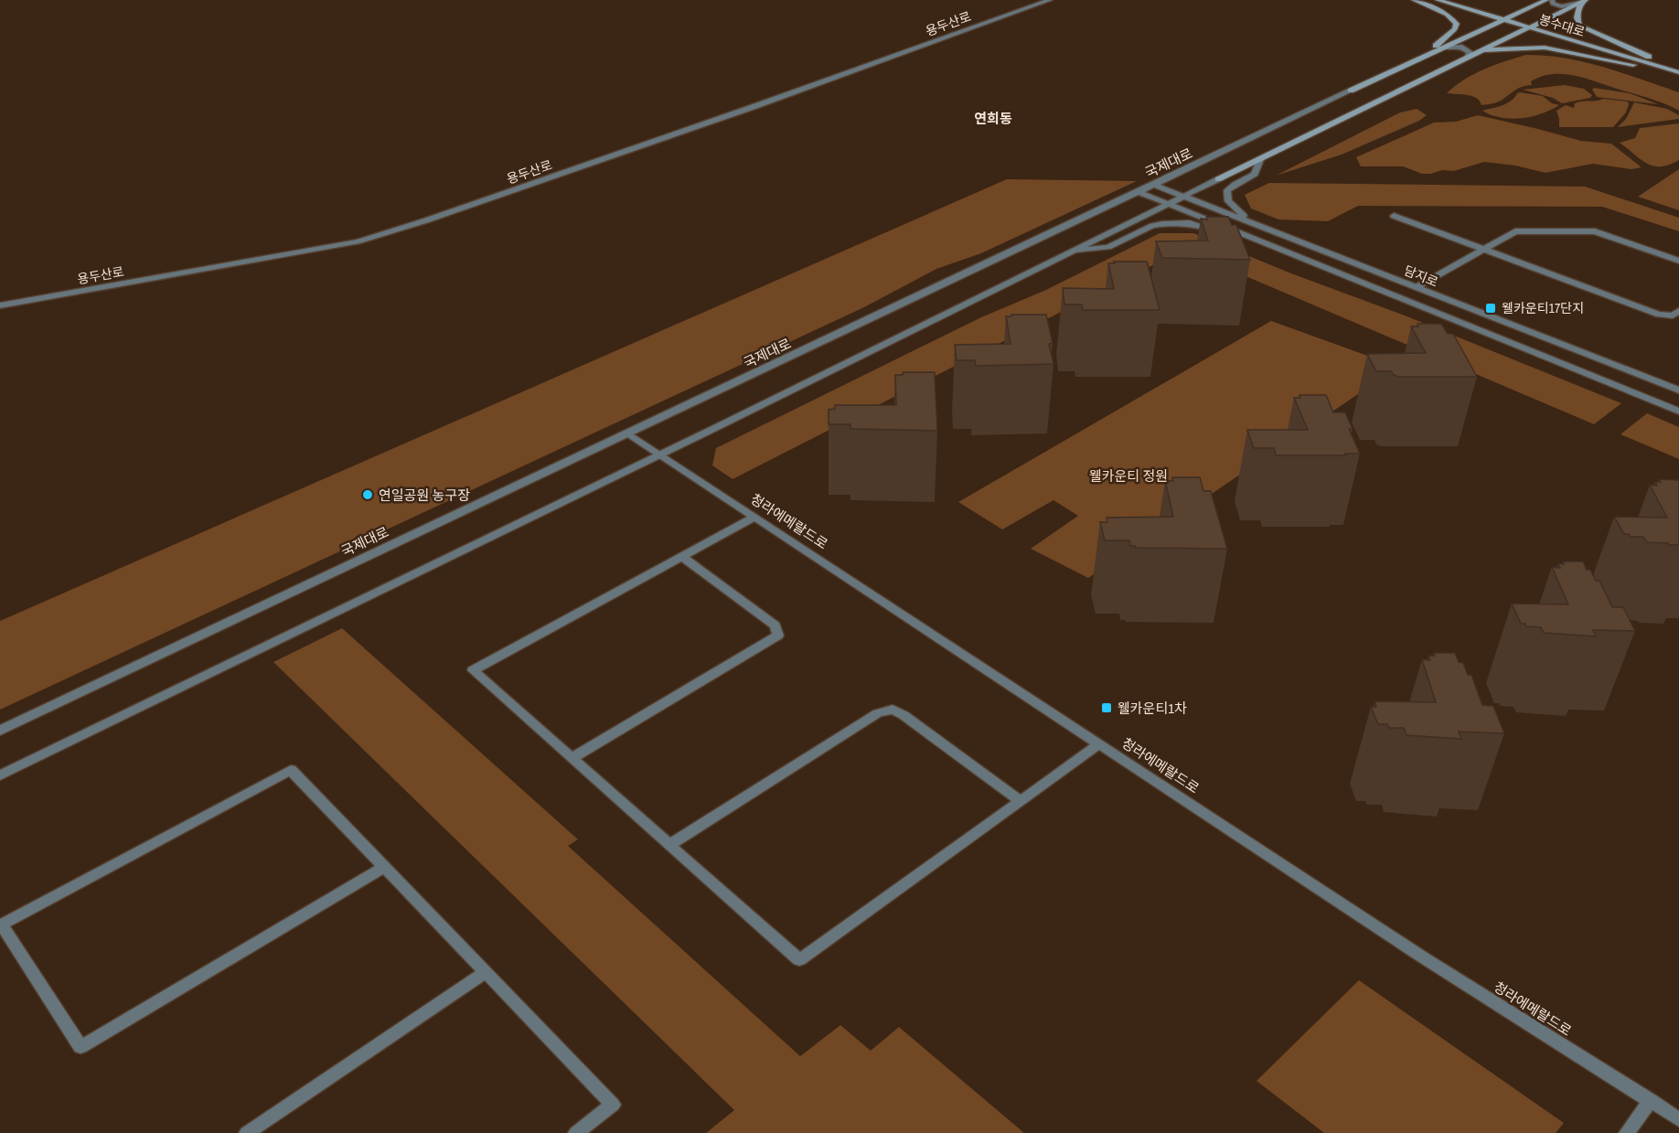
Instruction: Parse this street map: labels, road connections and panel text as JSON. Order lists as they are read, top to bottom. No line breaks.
{"streets":{"main road":["봉수대로","국제대로"],"street":["용두산로","담지로","청라에메랄드로"]},"crossings":[["봉수대로","국제대로"],["국제대로","담지로"],["국제대로","청라에메랄드로"]],"districts":["연희동"],"parks":["웰카운티 정원"],"places":{"transit":["웰카운티17단지","웰카운티1차"],"other":["연일공원 농구장"]}}
